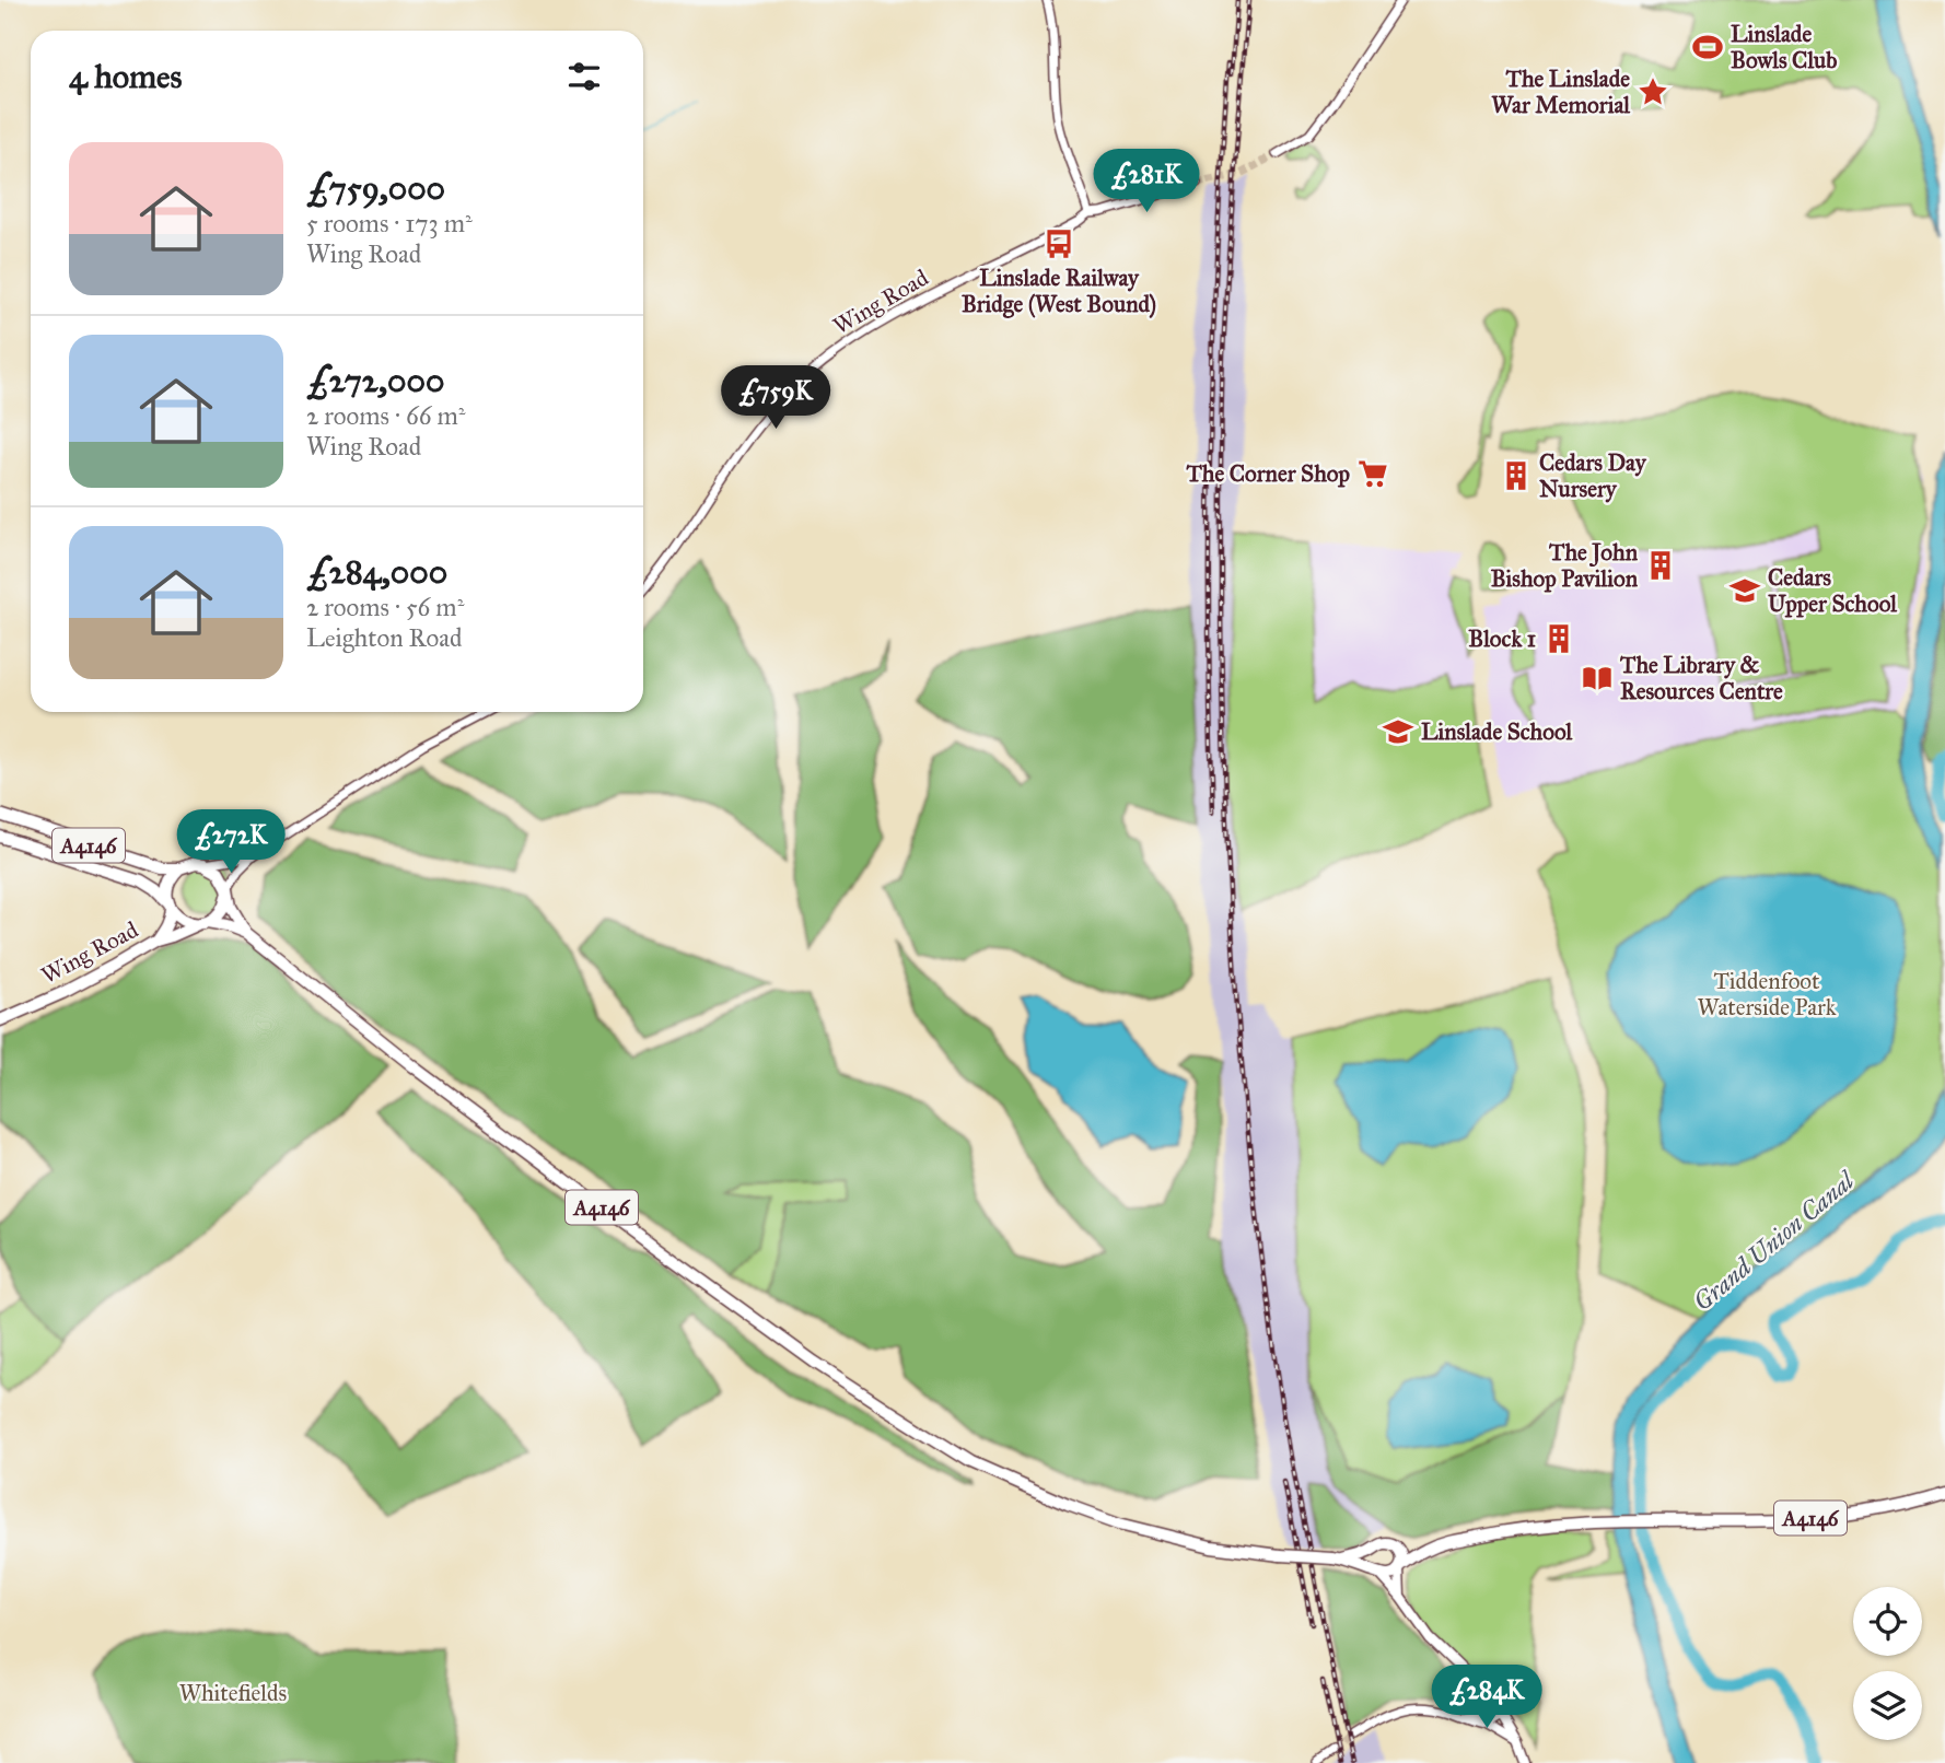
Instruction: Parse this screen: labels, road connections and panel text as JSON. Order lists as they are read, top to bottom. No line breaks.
{"streets":{"highway":["Wing Road","A4146"]},"crossings":[["Wing Road","A4146"]],"water":["Grand Union Canal"],"parks":["Tiddenfoot Waterside Park","Whitefields"],"places":{"sports":["Linslade Bowls Club"],"place":["The Linslade War Memorial"],"bus stop":["Linslade Railway Bridge (West Bound)"],"supermarket":["The Corner Shop"],"building":["Cedars Day Nursery","The John Bishop Pavilion","Block 1"],"school or university":["Cedars Upper School","Linslade School"],"library":["The Library & Resources Centre"]},"page":{"heading":"4 homes","list":[{"name":"£759,000","note":"5 rooms · 173 m² · Wing Road"},{"name":"£272,000","note":"2 rooms · 66 m² · Wing Road"},{"name":"£284,000","note":"2 rooms · 56 m² · Leighton Road"}],"price":["£281K","£759K","£272K","£284K"]}}
